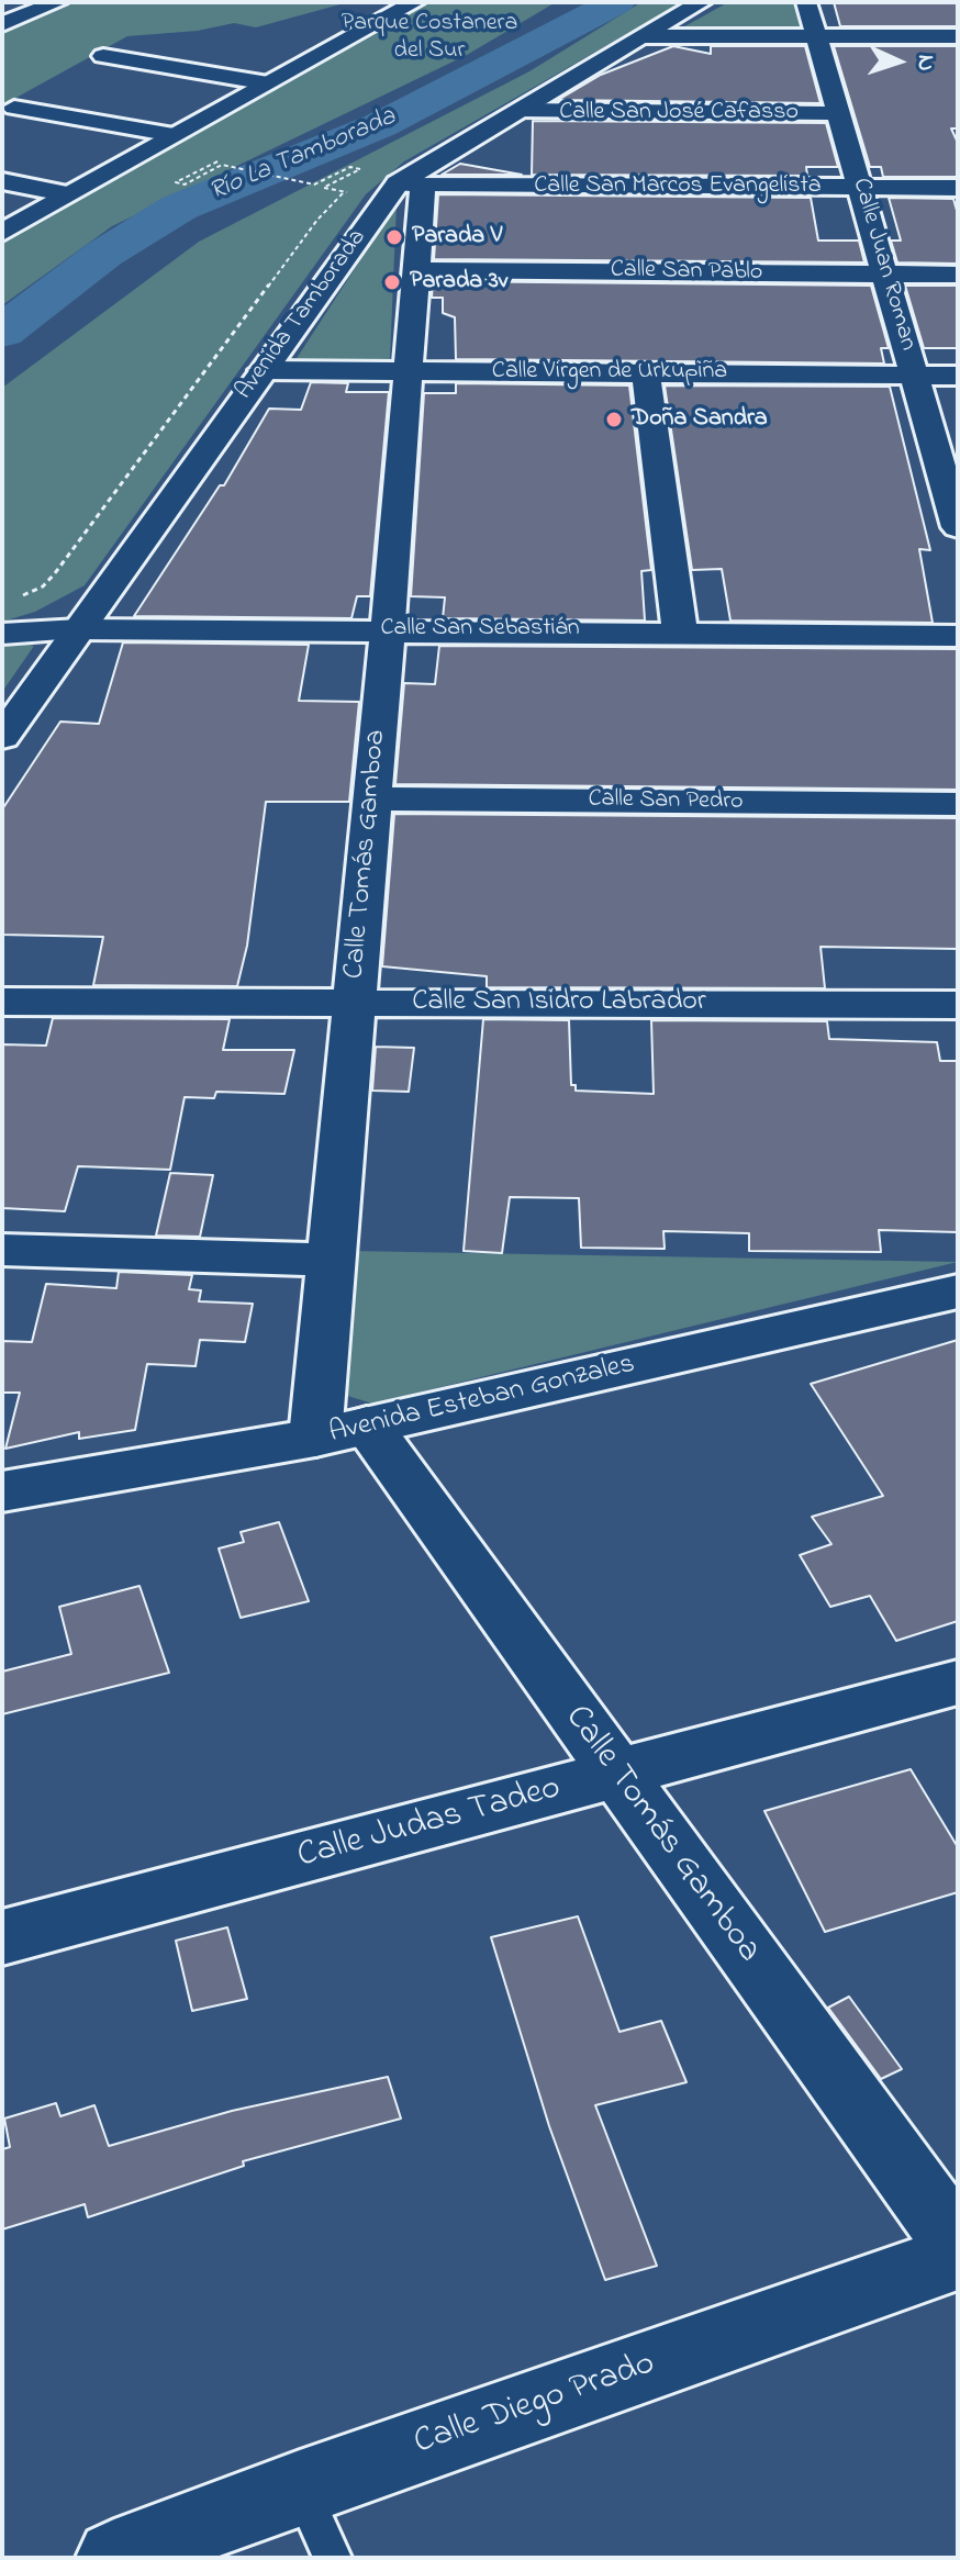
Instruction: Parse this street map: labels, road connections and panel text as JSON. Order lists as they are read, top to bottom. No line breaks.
{"streets":{"street":["Calle San José Cafasso","Calle San Marcos Evangelista","Calle Juan Roman","Calle San Pablo","Avenida Tamborada","Calle Virgen de Urkupiña","Calle San Sebastián","Calle San Pedro","Calle Tomás Gamboa","Calle San Isidro Labrador","Avenida Esteban Gonzales","Calle Judas Tadeo","Calle Diego Prado"]},"crossings":[["Calle San José Cafasso","Calle Juan Roman"],["Calle San José Cafasso","Avenida Tamborada"],["Calle San Marcos Evangelista","Calle Juan Roman"],["Calle San Marcos Evangelista","Avenida Tamborada"],["Calle San Marcos Evangelista","Calle Tomás Gamboa"],["Calle Juan Roman","Calle San Pablo"],["Calle Juan Roman","Calle Virgen de Urkupiña"],["Calle San Pablo","Calle Tomás Gamboa"],["Avenida Tamborada","Calle Virgen de Urkupiña"],["Avenida Tamborada","Calle San Sebastián"],["Avenida Tamborada","Calle Tomás Gamboa"],["Calle Virgen de Urkupiña","Calle Tomás Gamboa"],["Calle San Sebastián","Calle Tomás Gamboa"],["Calle San Pedro","Calle Tomás Gamboa"],["Calle Tomás Gamboa","Calle San Isidro Labrador"],["Calle Tomás Gamboa","Avenida Esteban Gonzales"],["Calle Tomás Gamboa","Calle Judas Tadeo"]],"water":["Río La Tamborada"],"parks":["Parque Costanera del Sur"],"places":["Parada V","Parada 3v","Doña Sandra"],"north":"right"}
